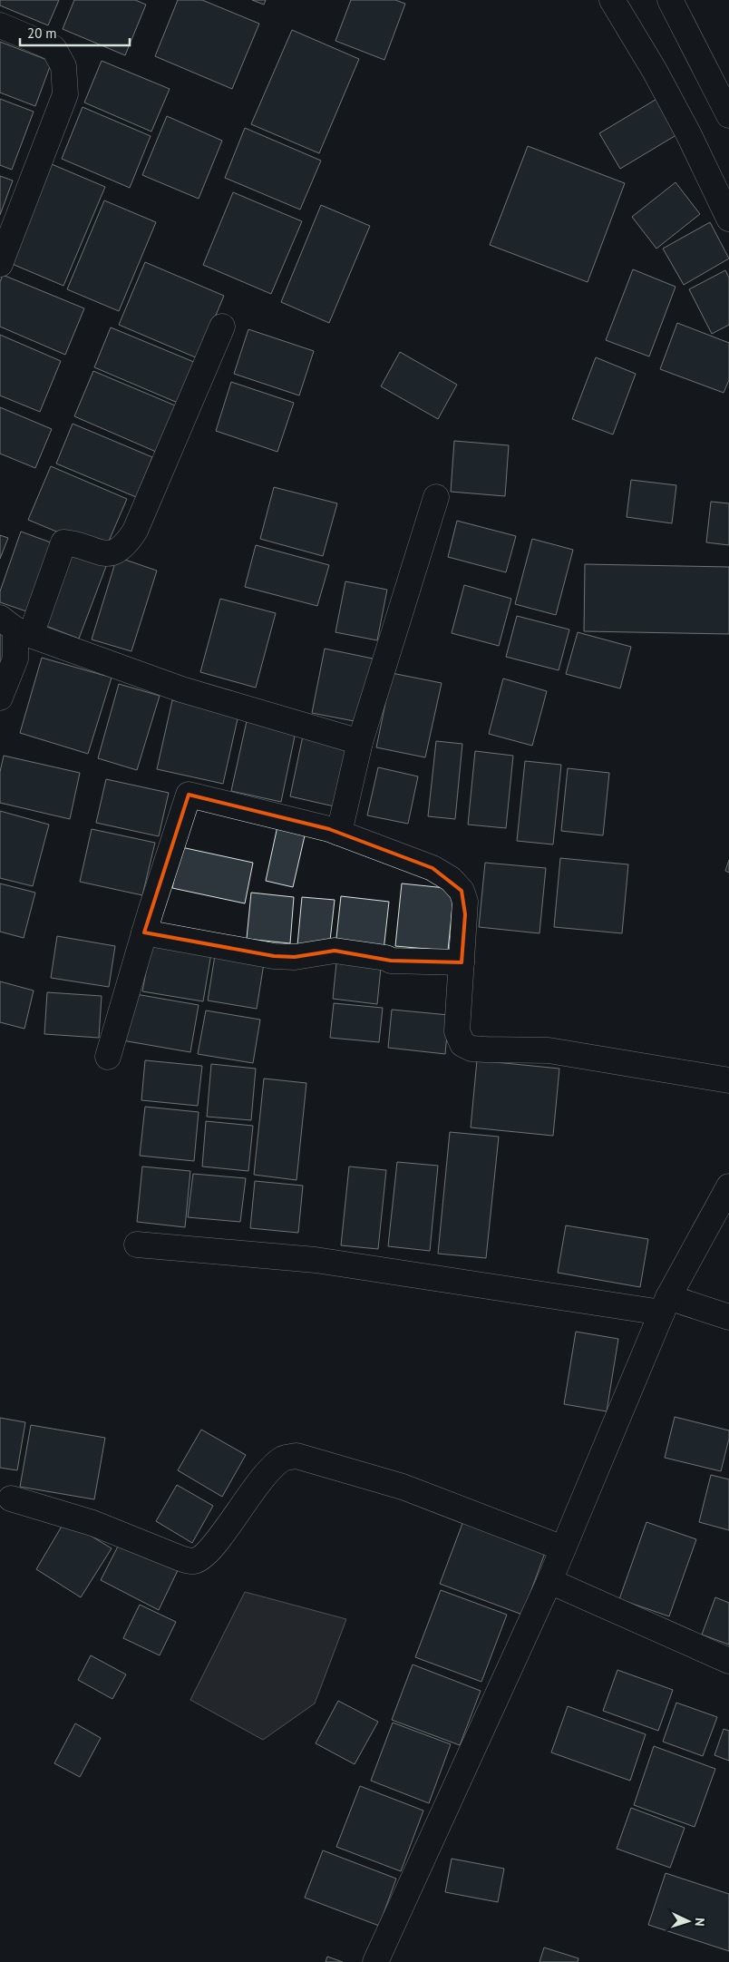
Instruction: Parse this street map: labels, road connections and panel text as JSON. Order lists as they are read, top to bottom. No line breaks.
{"scale_bar":"20 m","north":"right"}
